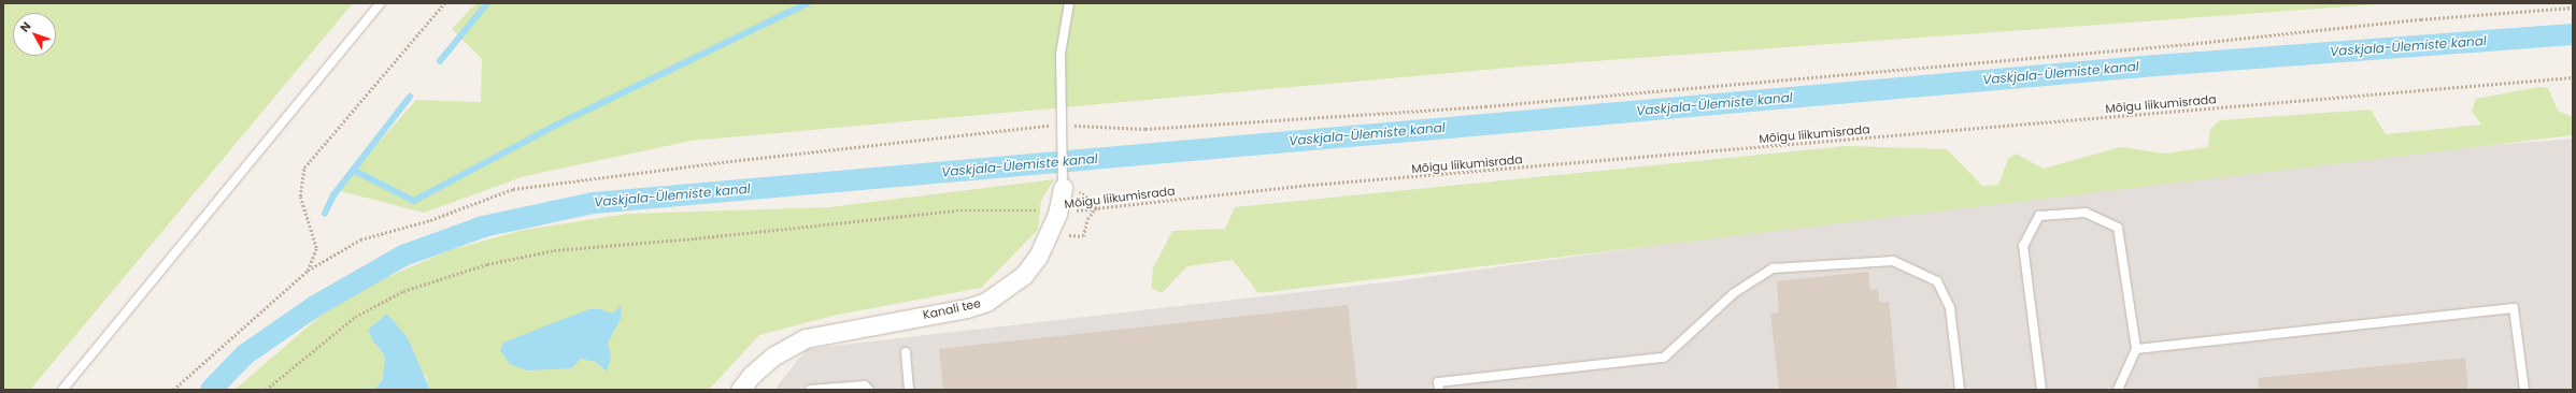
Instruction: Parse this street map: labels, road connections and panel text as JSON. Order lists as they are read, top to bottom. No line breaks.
{"streets":{"street":["Kanali tee"],"path":["Mõigu liikumisrada"]},"crossings":[["Mõigu liikumisrada","Kanali tee"]],"water":["Vaskjala-Ülemiste kanal"],"north":"top left"}
